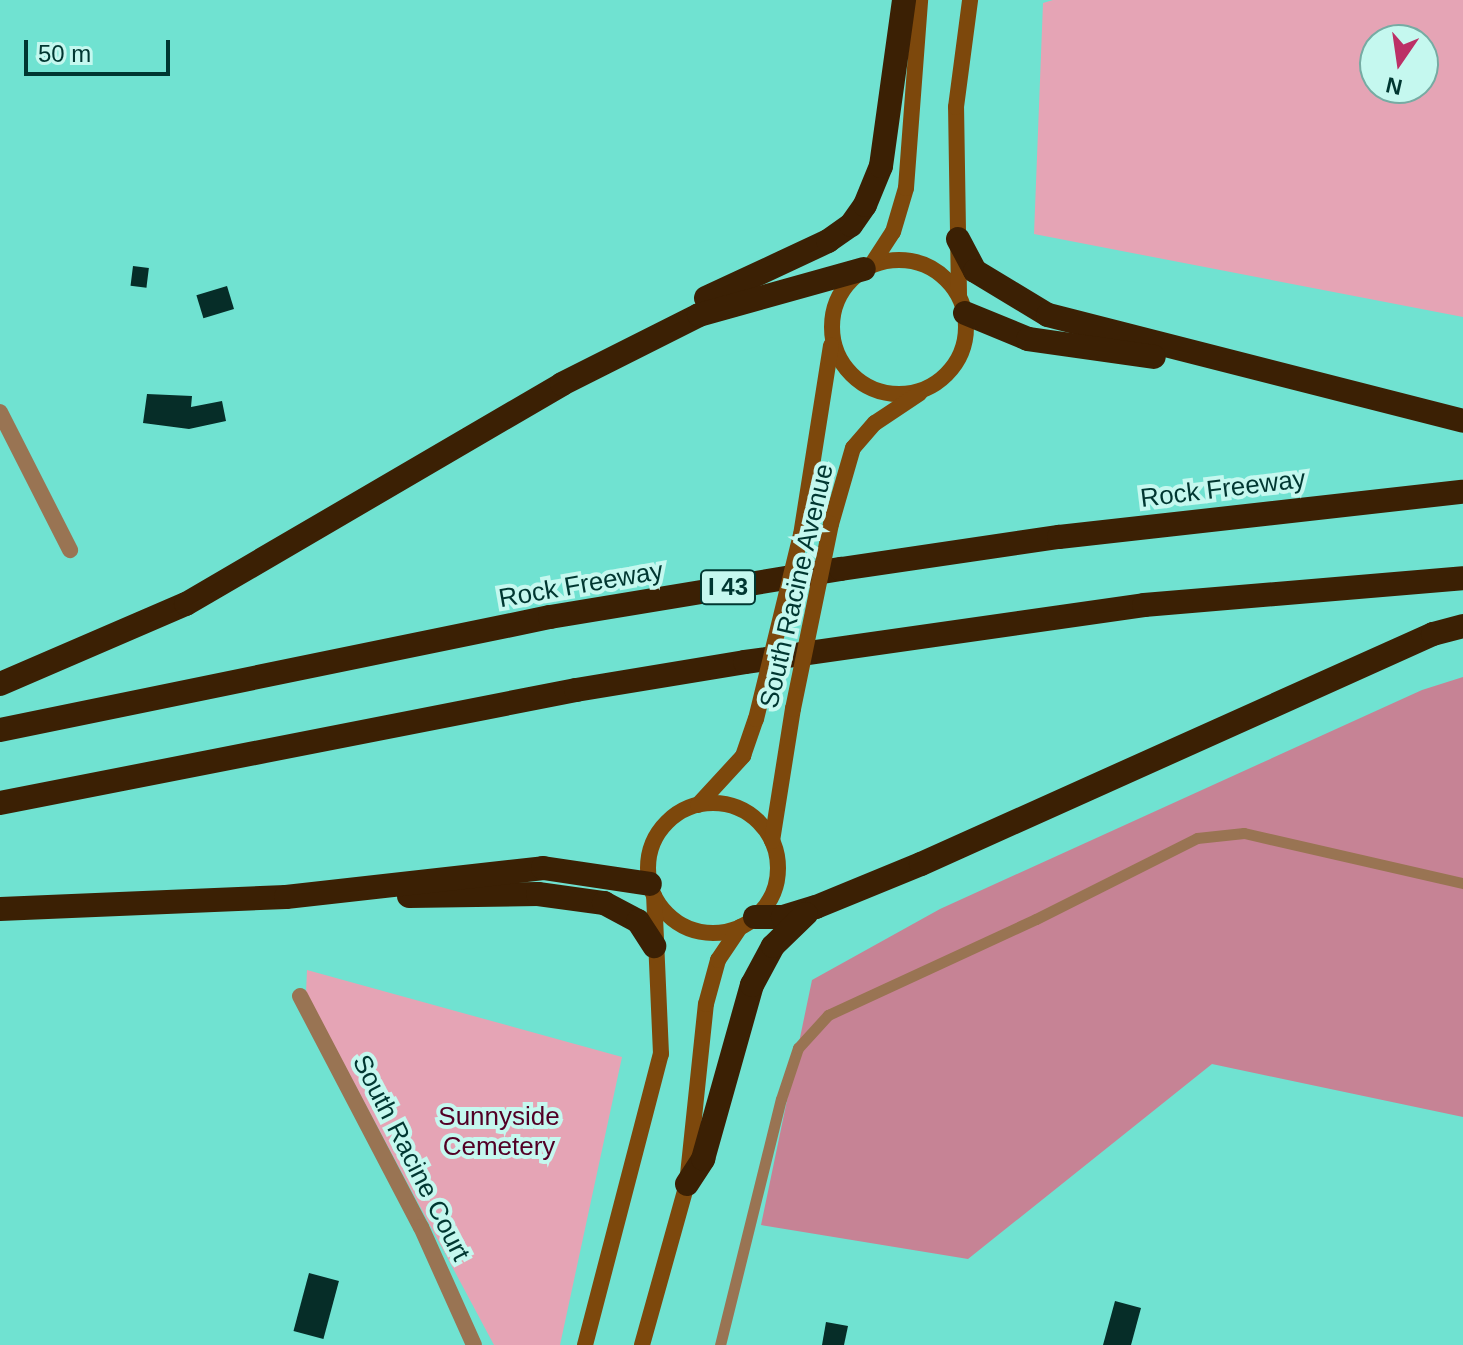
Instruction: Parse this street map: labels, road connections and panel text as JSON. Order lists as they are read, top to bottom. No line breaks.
{"streets":{"highway":["Rock Freeway","I 43"],"main road":["South Racine Avenue"],"street":["South Racine Court"]},"parks":["Sunnyside Cemetery"],"scale_bar":"50 m","north":"bottom"}
